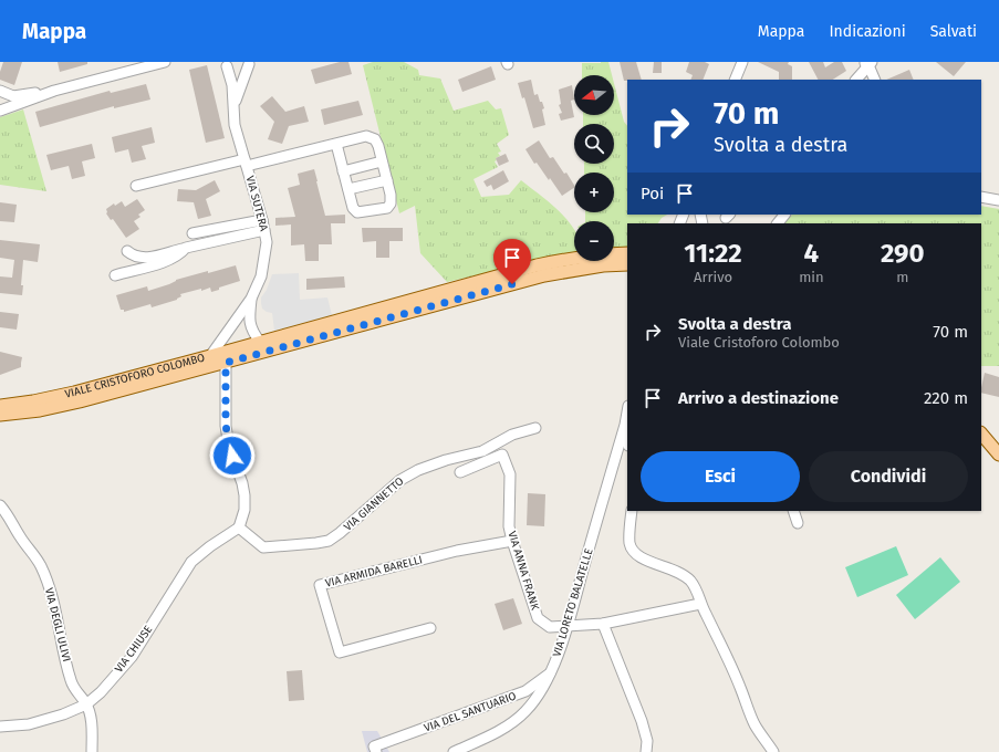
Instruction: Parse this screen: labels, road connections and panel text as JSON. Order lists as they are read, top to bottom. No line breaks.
{"streets":{"main road":["VIALE CRISTOFORO COLOMBO"],"street":["VIA SUTERA","VIA GIANNETTO","VIA ANNA FRANK","VIA ARMIDA BARELLI","VIA LORETO BALATELLE","VIA DEGLI ULIVI","VIA CHIUSE","VIA DEL SANTUARIO"]},"crossings":[["VIA GIANNETTO","VIA ANNA FRANK"],["VIA GIANNETTO","VIA CHIUSE"],["VIA ANNA FRANK","VIA ARMIDA BARELLI"],["VIA ANNA FRANK","VIA LORETO BALATELLE"],["VIA LORETO BALATELLE","VIA DEL SANTUARIO"],["VIA DEGLI ULIVI","VIA CHIUSE"]],"north":"left","page":{"header":"Mappa","nav":["Mappa","Indicazioni","Salvati"],"map_buttons":["+","−"],"turn":["70 m","Svolta a destra"],"then":"Poi","eta":["11:22","Arrivo","4","min","290","m"],"list":[{"name":"Svolta a destra","note":"Viale Cristoforo Colombo","value":"70 m"},{"name":"Arrivo a destinazione","value":"220 m"}],"buttons":["Esci","Condividi"]}}
